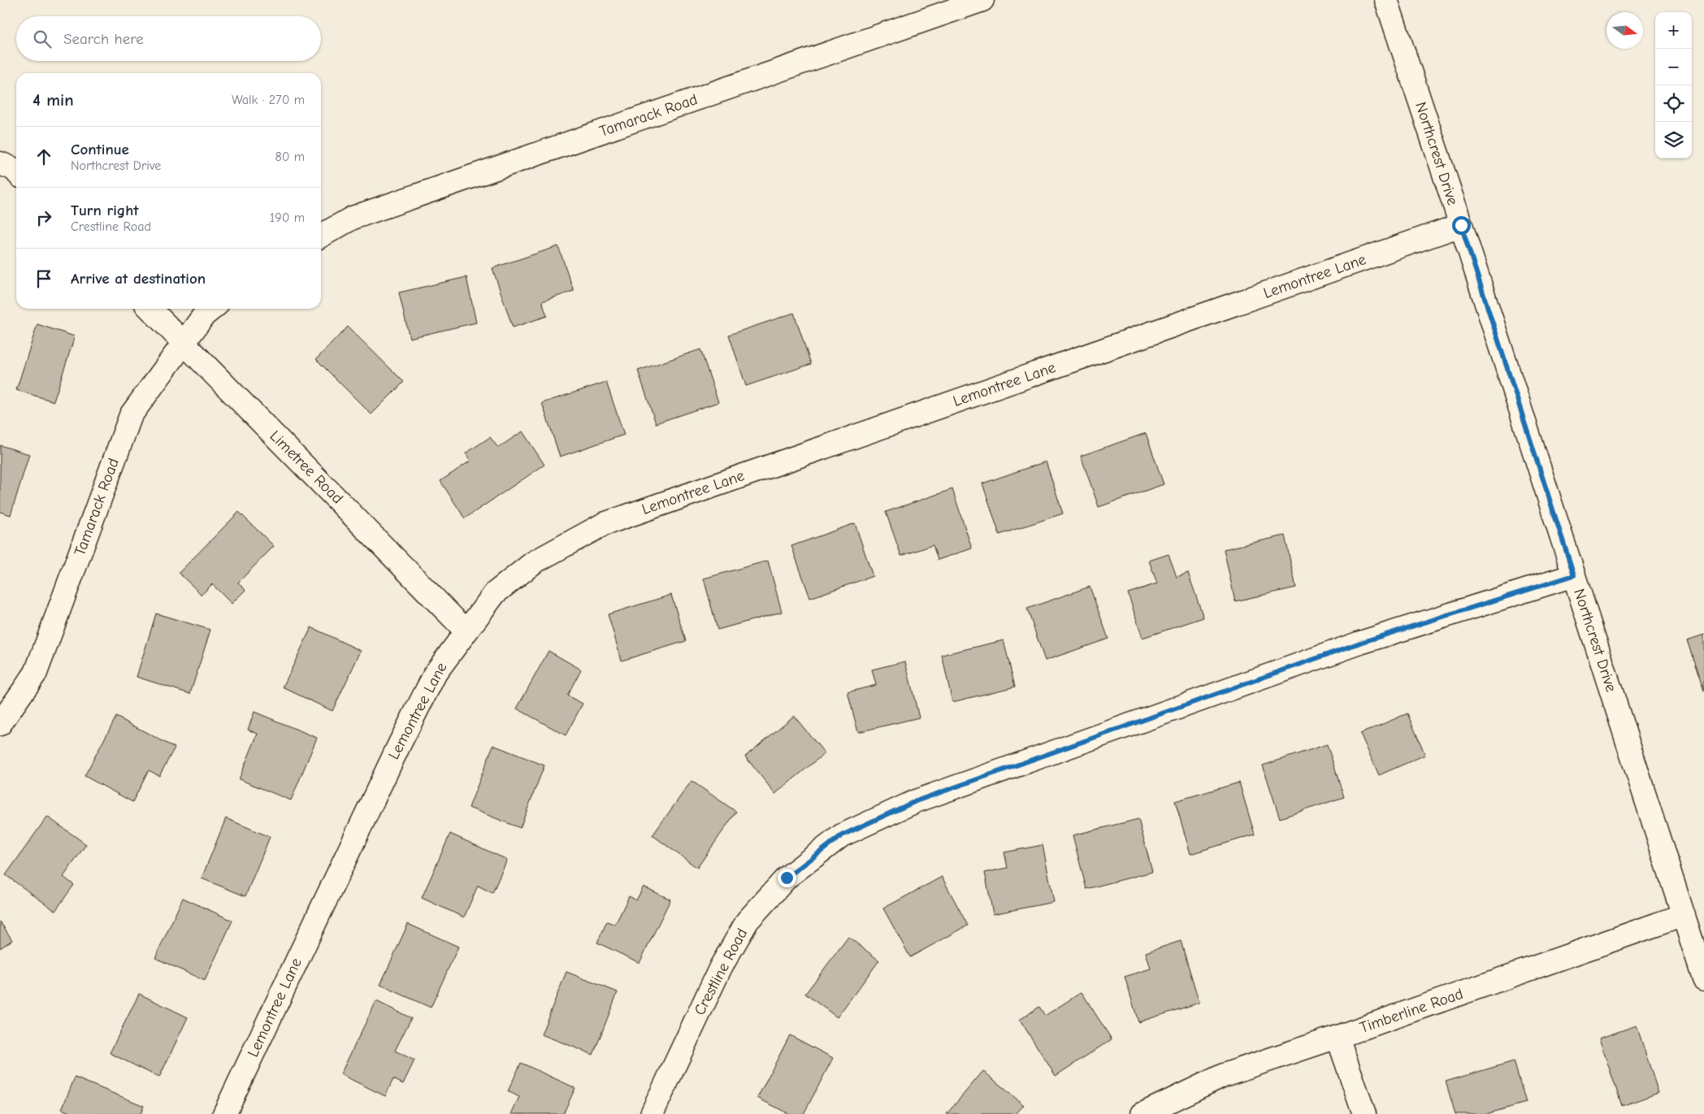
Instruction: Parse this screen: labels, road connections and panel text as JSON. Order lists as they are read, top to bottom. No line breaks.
{"streets":{"street":["Tamarack Road","Northcrest Drive","Lemontree Lane","Limetree Road","Crestline Road","Timberline Road"]},"crossings":[["Tamarack Road","Limetree Road"],["Northcrest Drive","Lemontree Lane"],["Northcrest Drive","Crestline Road"],["Northcrest Drive","Timberline Road"],["Lemontree Lane","Limetree Road"]],"north":"right","page":{"map_buttons":["+","−"],"search":"Search here","heading":["4 min","Walk · 270 m"],"list":[["Continue","Northcrest Drive","80 m"],["Turn right","Crestline Road","190 m"],"Arrive at destination"]}}
